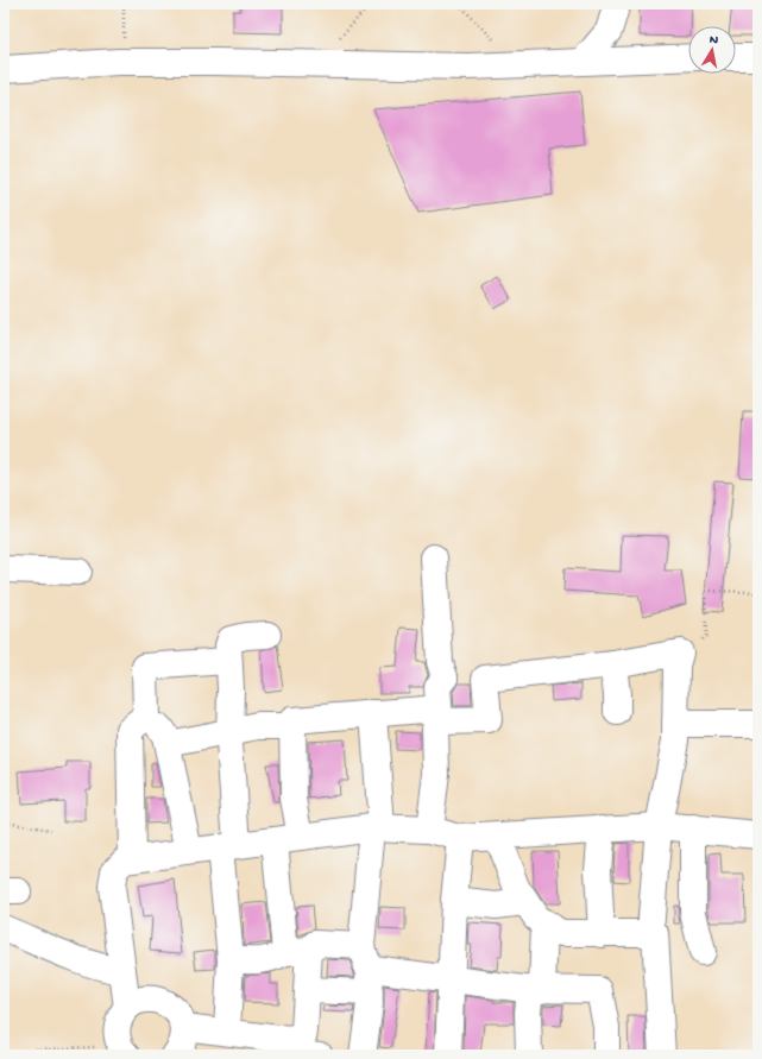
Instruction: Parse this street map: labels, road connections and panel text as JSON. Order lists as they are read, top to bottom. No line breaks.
{"north":"top"}
